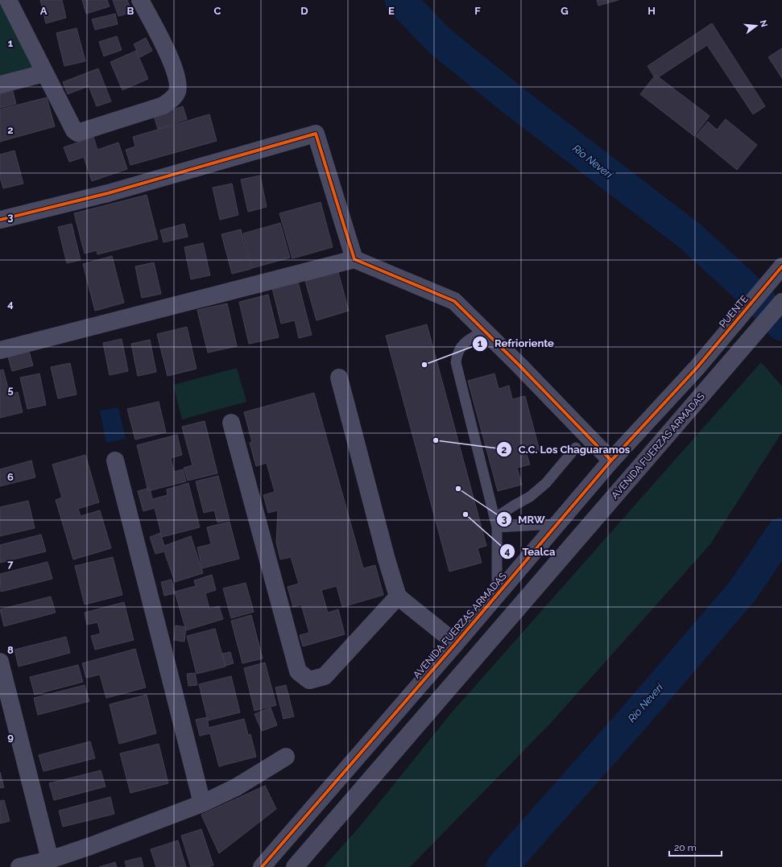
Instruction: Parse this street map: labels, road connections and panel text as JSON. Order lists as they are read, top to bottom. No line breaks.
{"streets":{"street":["PUENTE","AVENIDA FUERZAS ARMADAS"]},"crossings":[["PUENTE","AVENIDA FUERZAS ARMADAS"]],"water":["Río Neverí"],"places":["Refrioriente","C.C. Los Chaguaramos","MRW","Tealca"],"scale_bar":"20 m","north":"right","grid":{"columns":["A","B","C","D","E","F","G","H"],"rows":["1","2","3","4","5","6","7","8","9"]}}
